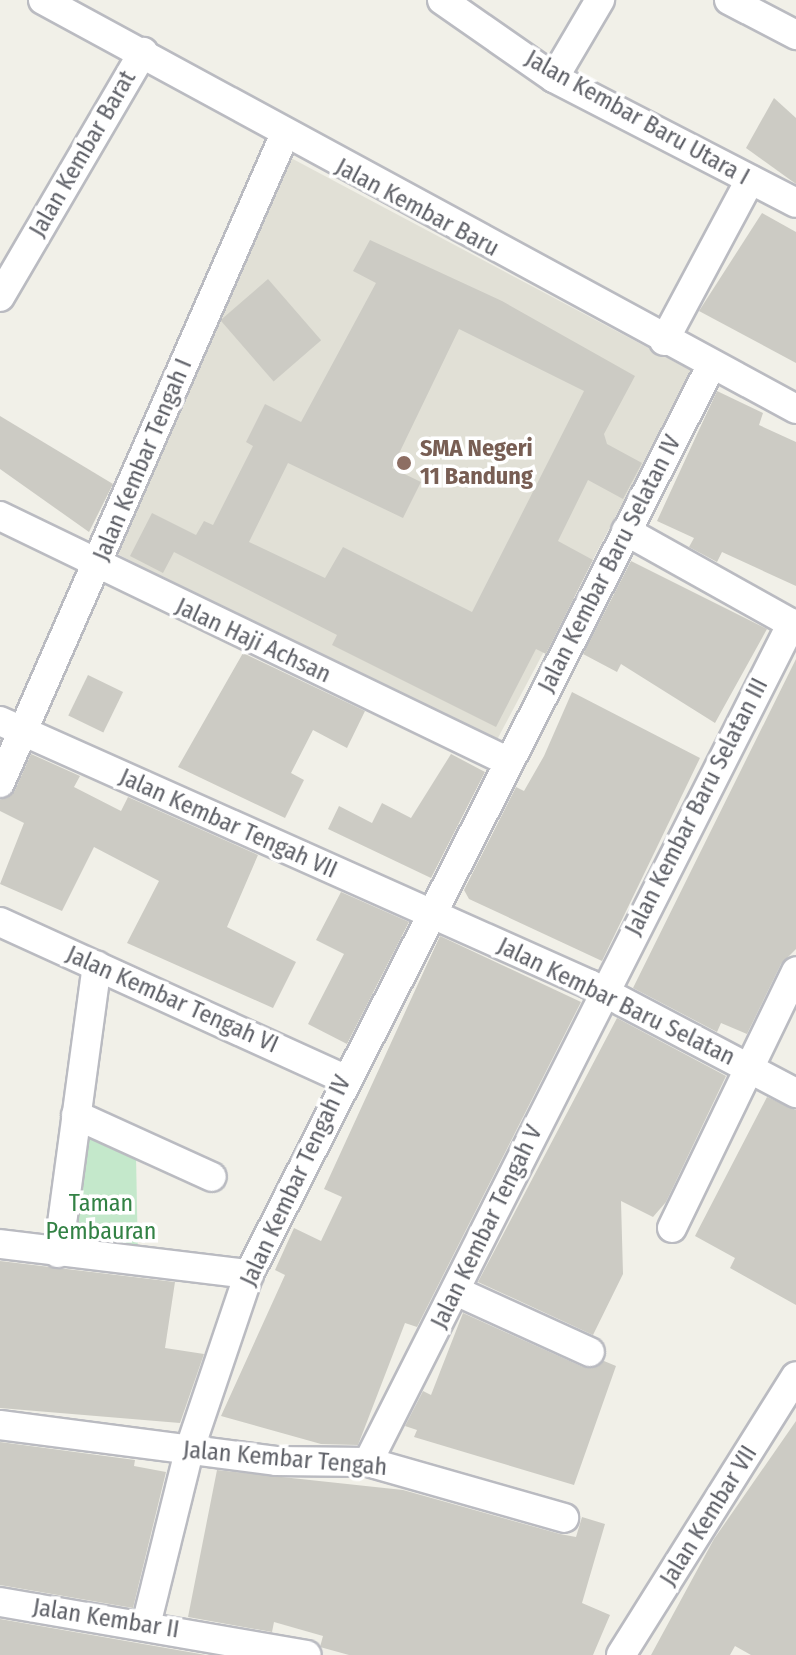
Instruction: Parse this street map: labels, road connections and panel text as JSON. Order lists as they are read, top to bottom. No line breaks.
{"streets":{"street":["Jalan Kembar Baru Utara I","Jalan Kembar Barat","Jalan Kembar Baru","Jalan Kembar Tengah I","Jalan Kembar Baru Selatan IV","Jalan Haji Achsan","Jalan Kembar Baru Selatan III","Jalan Kembar Tengah VII","Jalan Kembar Tengah VI","Jalan Kembar Baru Selatan","Jalan Kembar Tengah IV","Jalan Kembar Tengah V","Jalan Kembar Tengah","Jalan Kembar VII","Jalan Kembar II"]},"crossings":[["Jalan Kembar Barat","Jalan Kembar Baru"],["Jalan Kembar Baru","Jalan Kembar Tengah I"],["Jalan Kembar Baru","Jalan Kembar Baru Selatan IV"],["Jalan Kembar Tengah I","Jalan Haji Achsan"],["Jalan Kembar Tengah I","Jalan Kembar Tengah VII"],["Jalan Kembar Baru Selatan IV","Jalan Haji Achsan"],["Jalan Kembar Baru Selatan IV","Jalan Kembar Tengah IV"],["Jalan Haji Achsan","Jalan Kembar Tengah IV"],["Jalan Kembar Baru Selatan III","Jalan Kembar Baru Selatan"],["Jalan Kembar Baru Selatan III","Jalan Kembar Tengah V"],["Jalan Kembar Tengah VII","Jalan Kembar Baru Selatan"],["Jalan Kembar Tengah VII","Jalan Kembar Tengah IV"],["Jalan Kembar Tengah VI","Jalan Kembar Tengah IV"],["Jalan Kembar Baru Selatan","Jalan Kembar Tengah IV"],["Jalan Kembar Baru Selatan","Jalan Kembar Tengah V"],["Jalan Kembar Tengah IV","Jalan Kembar Tengah"],["Jalan Kembar Tengah IV","Jalan Kembar II"],["Jalan Kembar Tengah V","Jalan Kembar Tengah"]],"parks":["Taman Pembauran"],"places":["SMA Negeri 11 Bandung"]}
